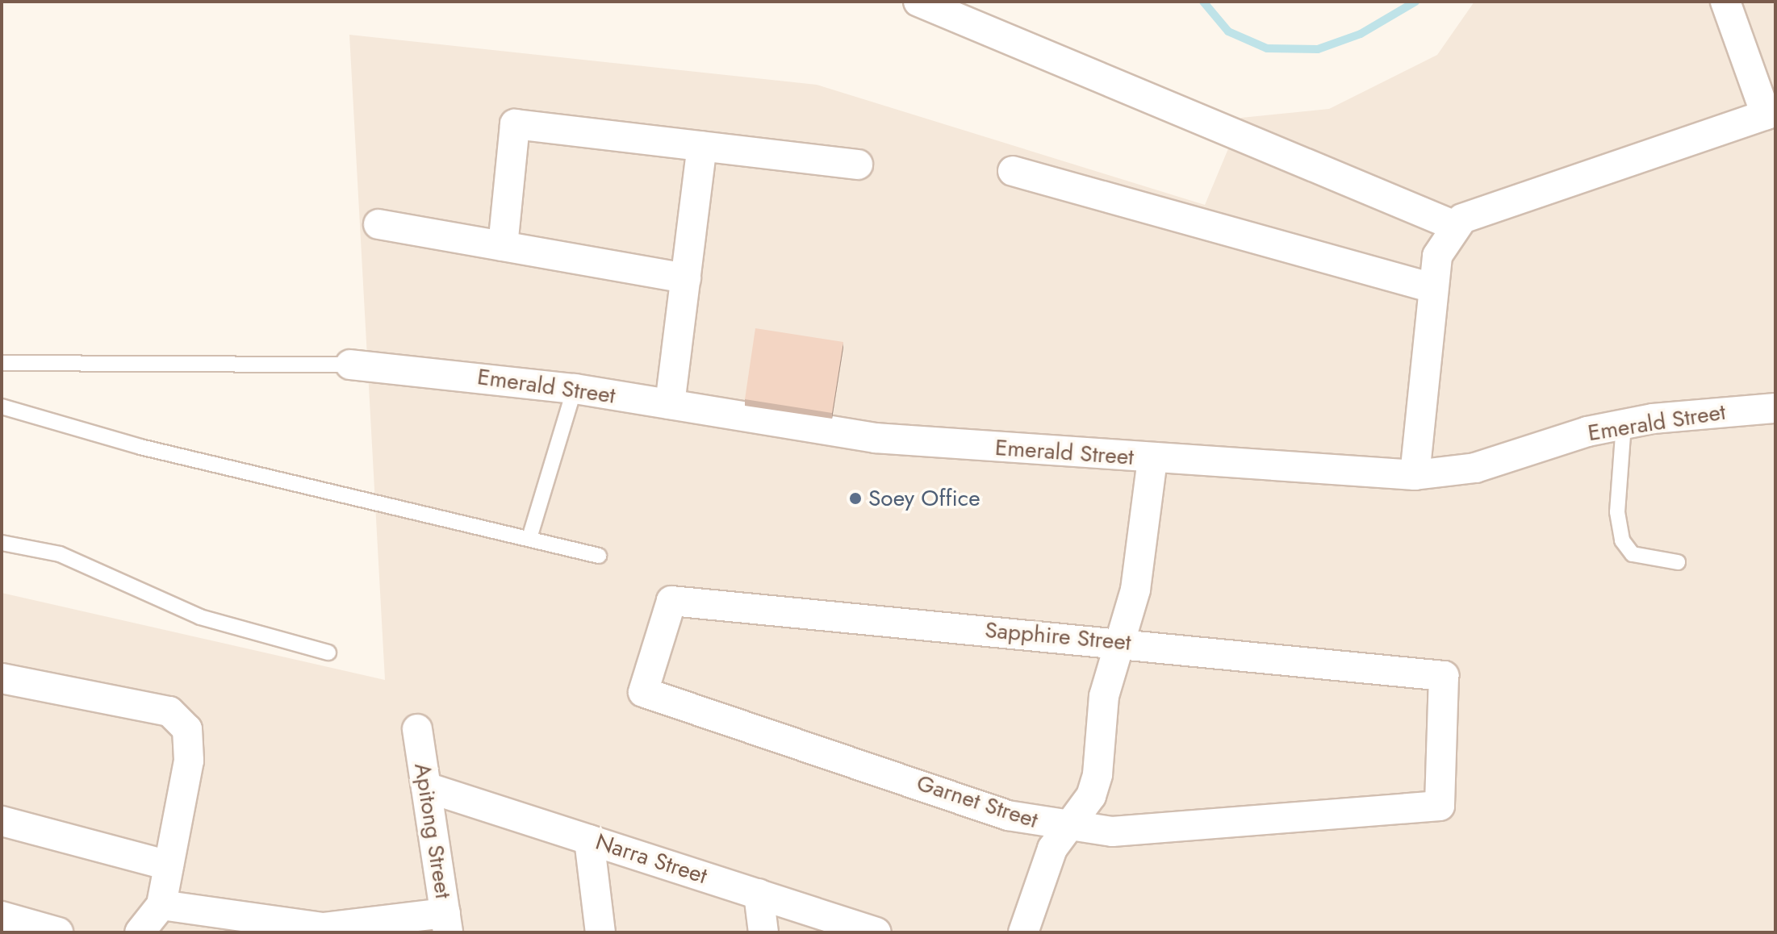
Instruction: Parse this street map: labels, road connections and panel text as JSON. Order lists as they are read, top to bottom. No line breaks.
{"streets":{"street":["Emerald Street","Sapphire Street","Garnet Street","Apitong Street","Narra Street"]},"crossings":[["Sapphire Street","Garnet Street"],["Apitong Street","Narra Street"]],"places":["Soey Office"]}
